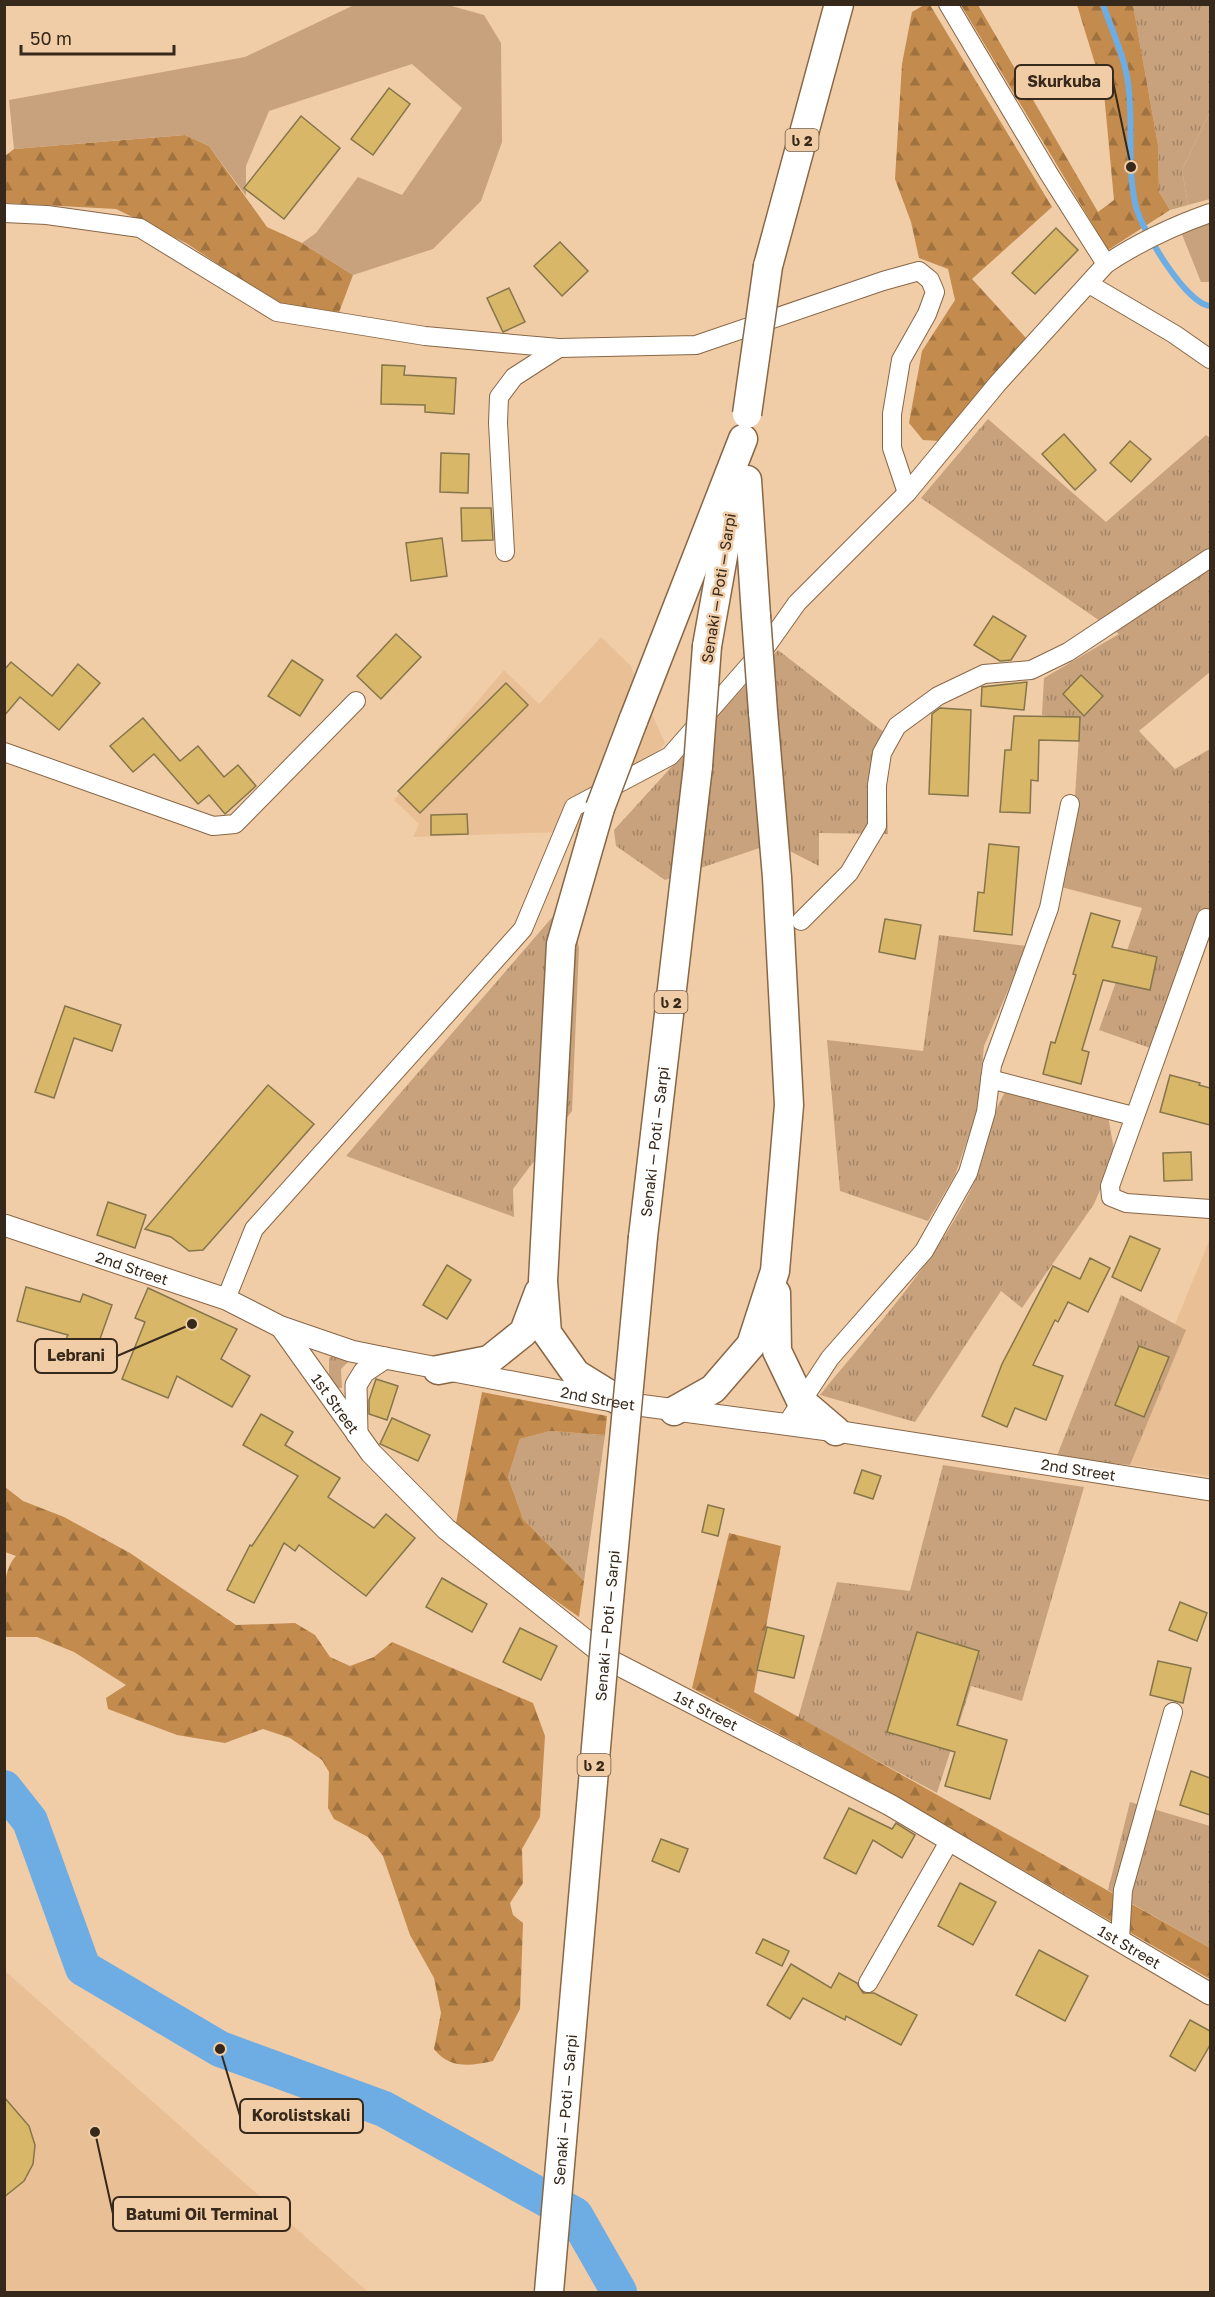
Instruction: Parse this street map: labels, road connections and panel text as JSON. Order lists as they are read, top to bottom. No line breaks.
{"streets":{"highway":["ს 2","Senaki — Poti — Sarpi"],"street":["2nd Street","1st Street"]},"crossings":[["2nd Street","1st Street"]],"places":["Skurkuba","Lebrani","Korolistskali","Batumi Oil Terminal"],"scale_bar":"50 m"}
